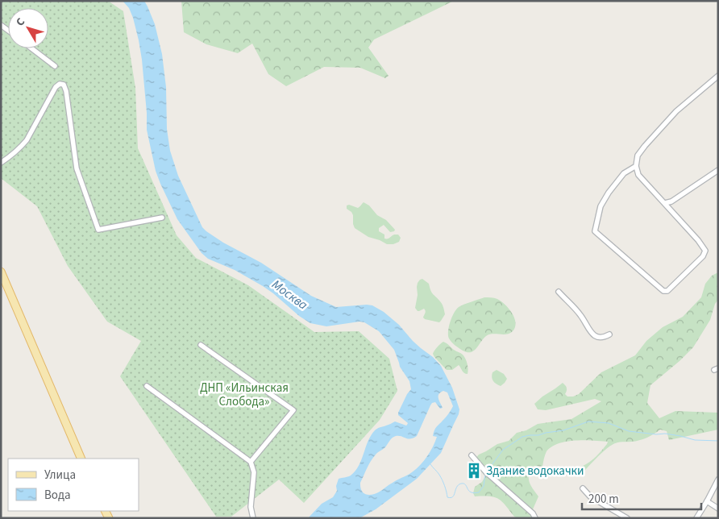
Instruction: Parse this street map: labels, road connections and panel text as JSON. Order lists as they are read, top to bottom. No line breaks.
{"water":["Москва"],"parks":["ДНП «Ильинская Слобода»"],"places":{"building":["Здание водокачки"]},"legend":["Улица","Вода"],"scale_bar":"200 m","north":"top left"}
